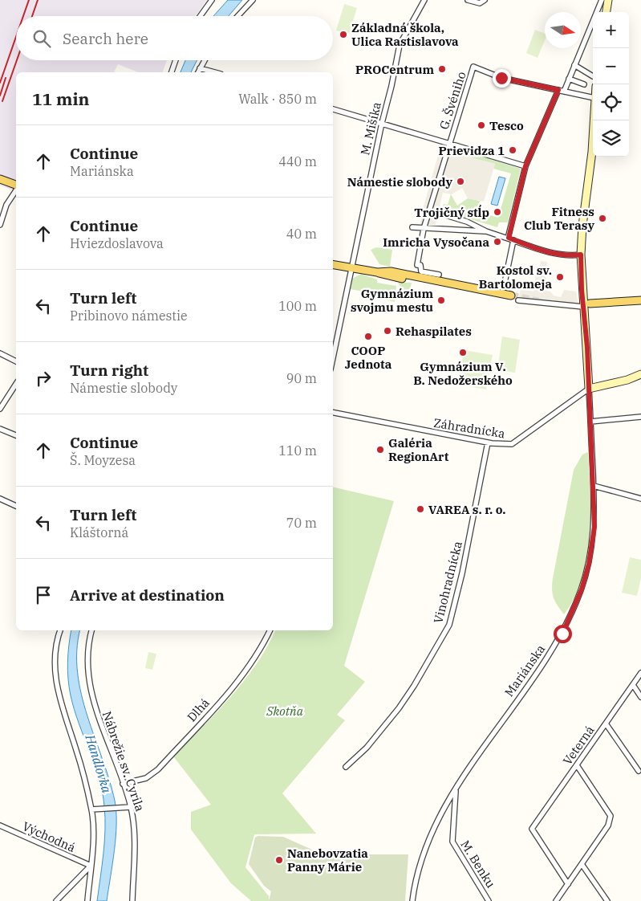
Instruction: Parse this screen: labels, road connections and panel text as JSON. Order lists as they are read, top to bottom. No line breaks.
{"streets":{"street":["G. Švéniho","M. Mišíka","Záhradnícka","Vinohradnícka","Mariánska","Dlhá","Veterná","Nábrežie sv. Cyrila","Východná","M. Benku"]},"crossings":[["Záhradnícka","Vinohradnícka"],["Záhradnícka","Mariánska"],["Mariánska","M. Benku"],["Dlhá","Nábrežie sv. Cyrila"]],"water":["Handlovka"],"parks":["Skotňa"],"places":["Základná škola, Ulica Rastislavova","PROCentrum","Tesco","Prievidza 1","Námestie slobody","Trojičný stĺp","Fitness Club Terasy","Imricha Vysočana","Kostol sv. Bartolomeja","Gymnázium svojmu mestu","Rehaspilates","COOP Jednota","Gymnázium V. B. Nedožerského","Galéria RegionArt","VAREA s. r. o.","Nanebovzatia Panny Márie"],"north":"right","page":{"map_buttons":["+","−"],"search":"Search here","heading":["11 min","Walk · 850 m"],"list":[["Continue","Mariánska","440 m"],["Continue","Hviezdoslavova","40 m"],["Turn left","Pribinovo námestie","100 m"],["Turn right","Námestie slobody","90 m"],["Continue","Š. Moyzesa","110 m"],["Turn left","Kláštorná","70 m"],"Arrive at destination"]}}
